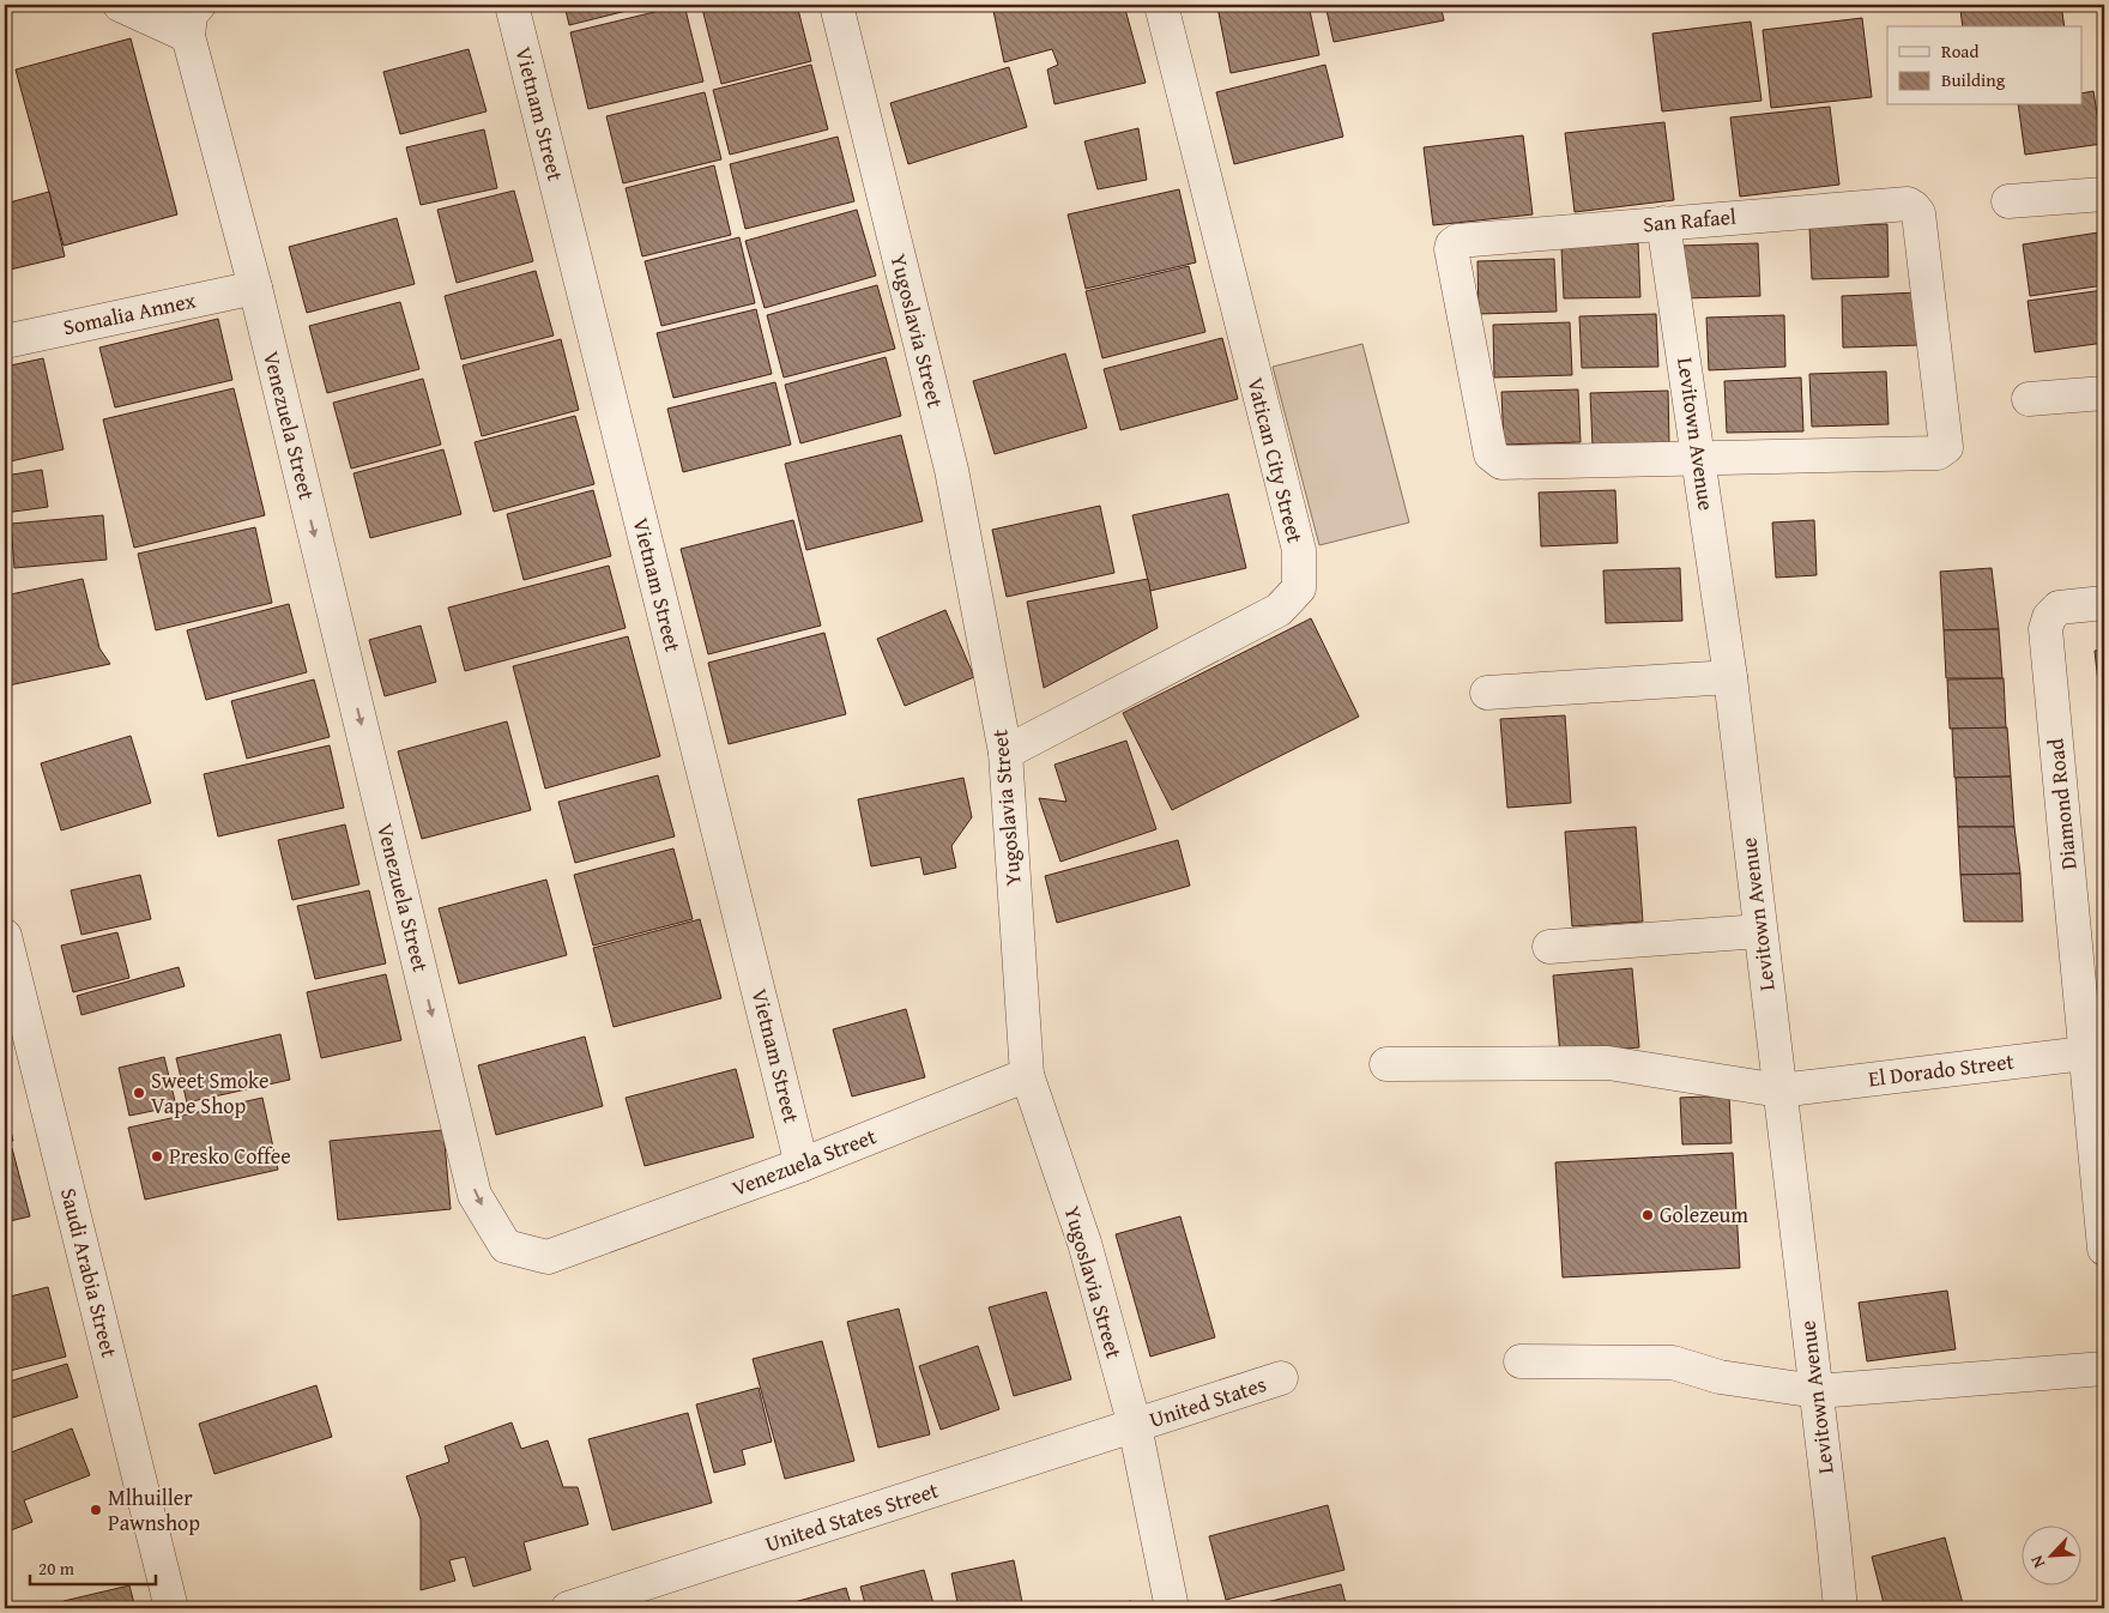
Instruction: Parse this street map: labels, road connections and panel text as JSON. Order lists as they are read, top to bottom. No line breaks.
{"streets":{"street":["Vietnam Street","San Rafael","Somalia Annex","Yugoslavia Street","Venezuela Street","Levitown Avenue","Vatican City Street","Diamond Road","El Dorado Street","Saudi Arabia Street","United States","United States Street"]},"crossings":[["Vietnam Street","Venezuela Street"],["San Rafael","Levitown Avenue"],["Somalia Annex","Venezuela Street"],["Yugoslavia Street","Venezuela Street"],["Yugoslavia Street","Vatican City Street"],["Yugoslavia Street","United States"],["Yugoslavia Street","United States Street"],["Levitown Avenue","El Dorado Street"],["Diamond Road","El Dorado Street"],["United States","United States Street"]],"places":["Sweet Smoke Vape Shop","Presko Coffee","Golezeum","Mlhuiller Pawnshop"],"legend":["Road","Building"],"scale_bar":"20 m","north":"bottom left"}
